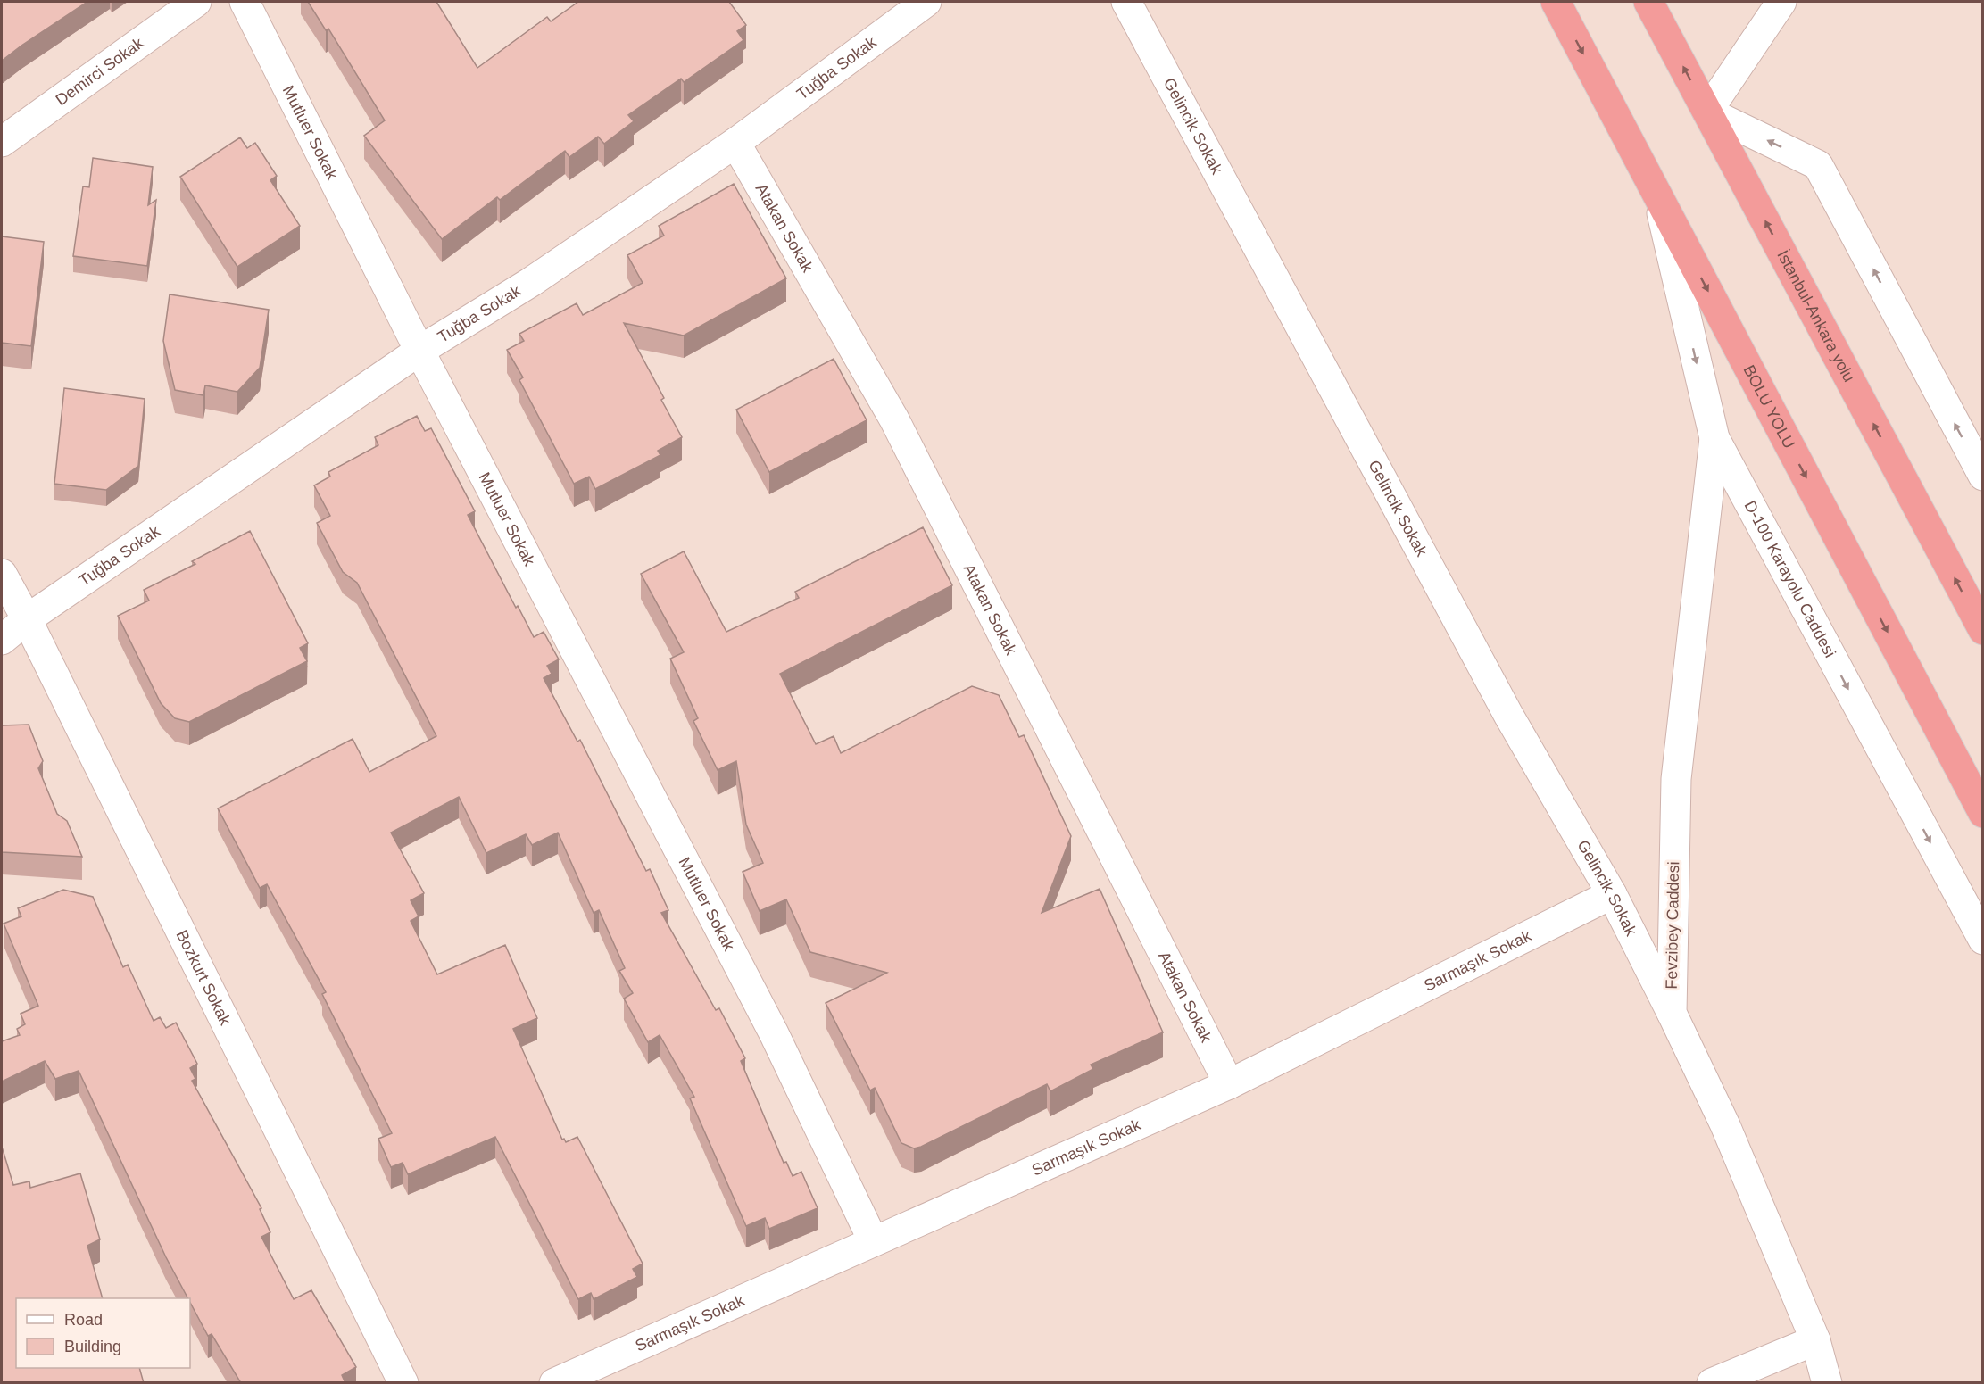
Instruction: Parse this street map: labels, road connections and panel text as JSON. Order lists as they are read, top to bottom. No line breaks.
{"streets":{"highway":["İstanbul-Ankara yolu","BOLU YOLU"],"street":["Tuğba Sokak","Demirci Sokak","Gelincik Sokak","Mutluer Sokak","Atakan Sokak","D-100 Karayolu Caddesi","Fevzibey Caddesi","Sarmaşık Sokak","Bozkurt Sokak"]},"crossings":[["Tuğba Sokak","Mutluer Sokak"],["Tuğba Sokak","Atakan Sokak"],["Tuğba Sokak","Bozkurt Sokak"],["Gelincik Sokak","Fevzibey Caddesi"],["Gelincik Sokak","Sarmaşık Sokak"],["Mutluer Sokak","Sarmaşık Sokak"],["Atakan Sokak","Sarmaşık Sokak"],["BOLU YOLU","D-100 Karayolu Caddesi"],["D-100 Karayolu Caddesi","Fevzibey Caddesi"]],"one_way":["İstanbul-Ankara yolu","BOLU YOLU"],"legend":["Road","Building"]}
